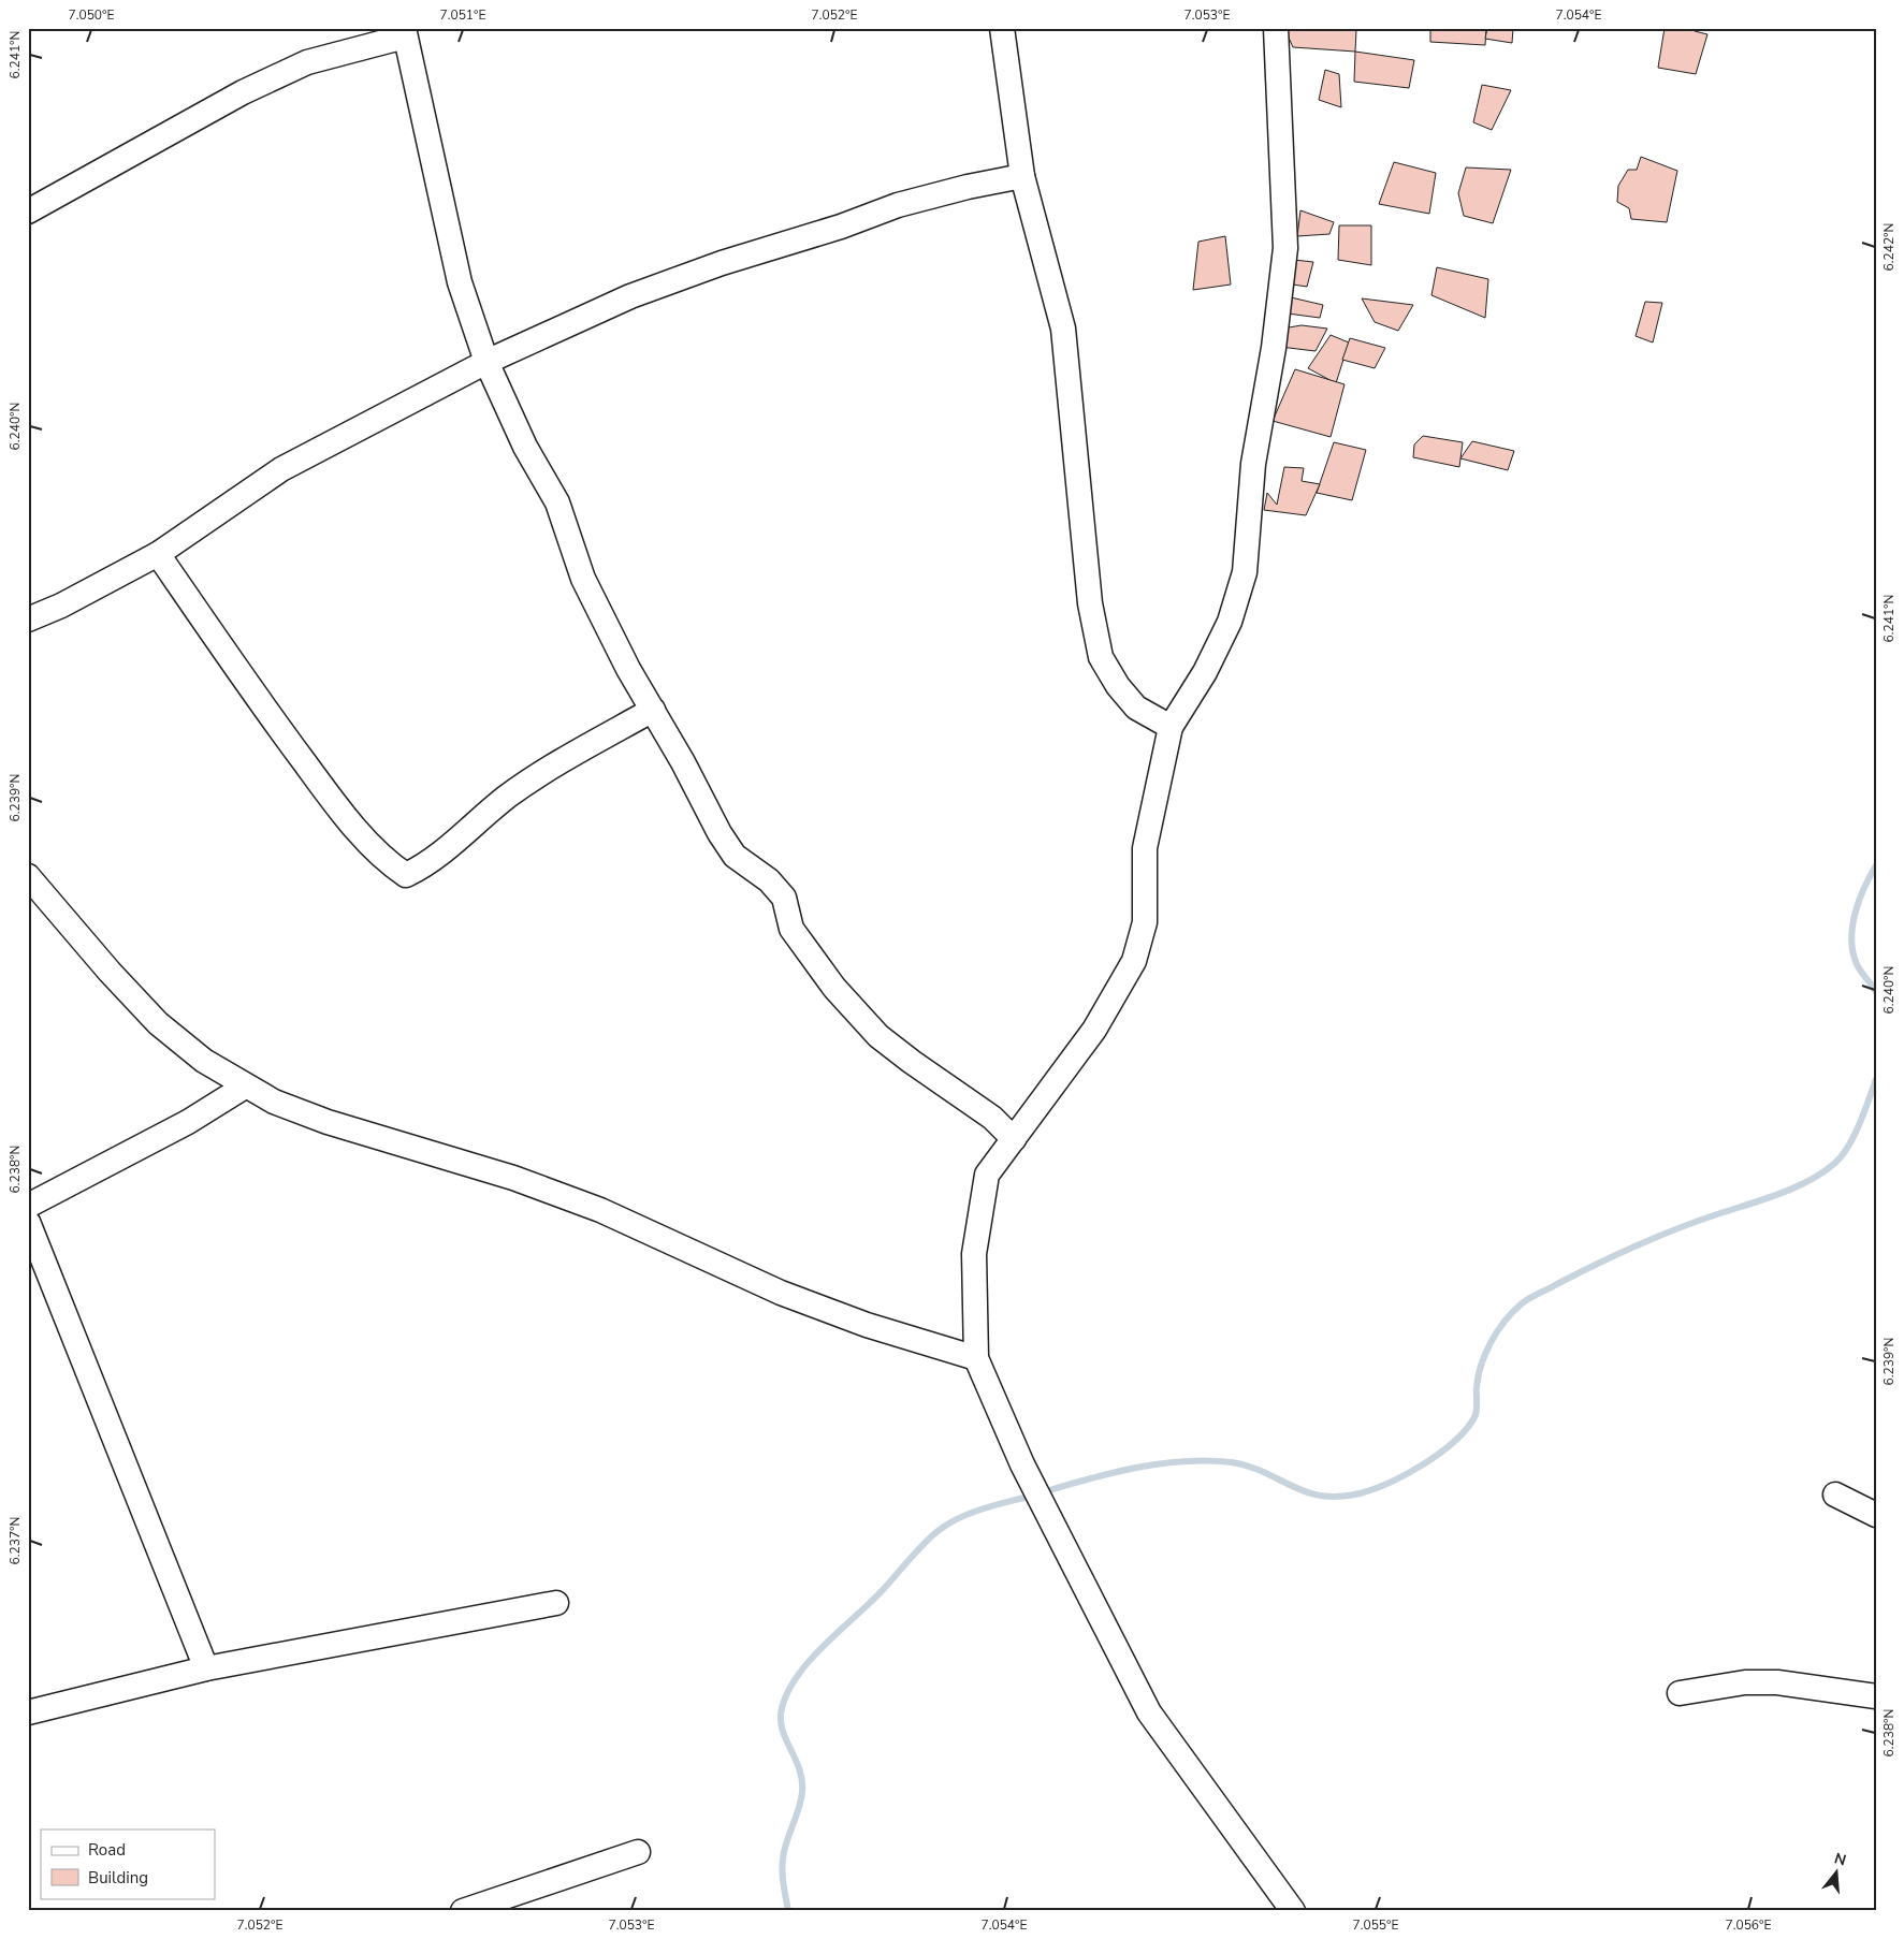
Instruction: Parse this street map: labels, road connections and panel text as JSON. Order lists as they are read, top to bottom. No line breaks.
{"legend":["Road","Building"],"north":"top","coordinates":["7.050°E","7.051°E","7.052°E","7.053°E","7.054°E","6.241°N","6.242°N","6.240°N","6.239°N","6.238°N","6.237°N","7.055°E","7.056°E"]}
